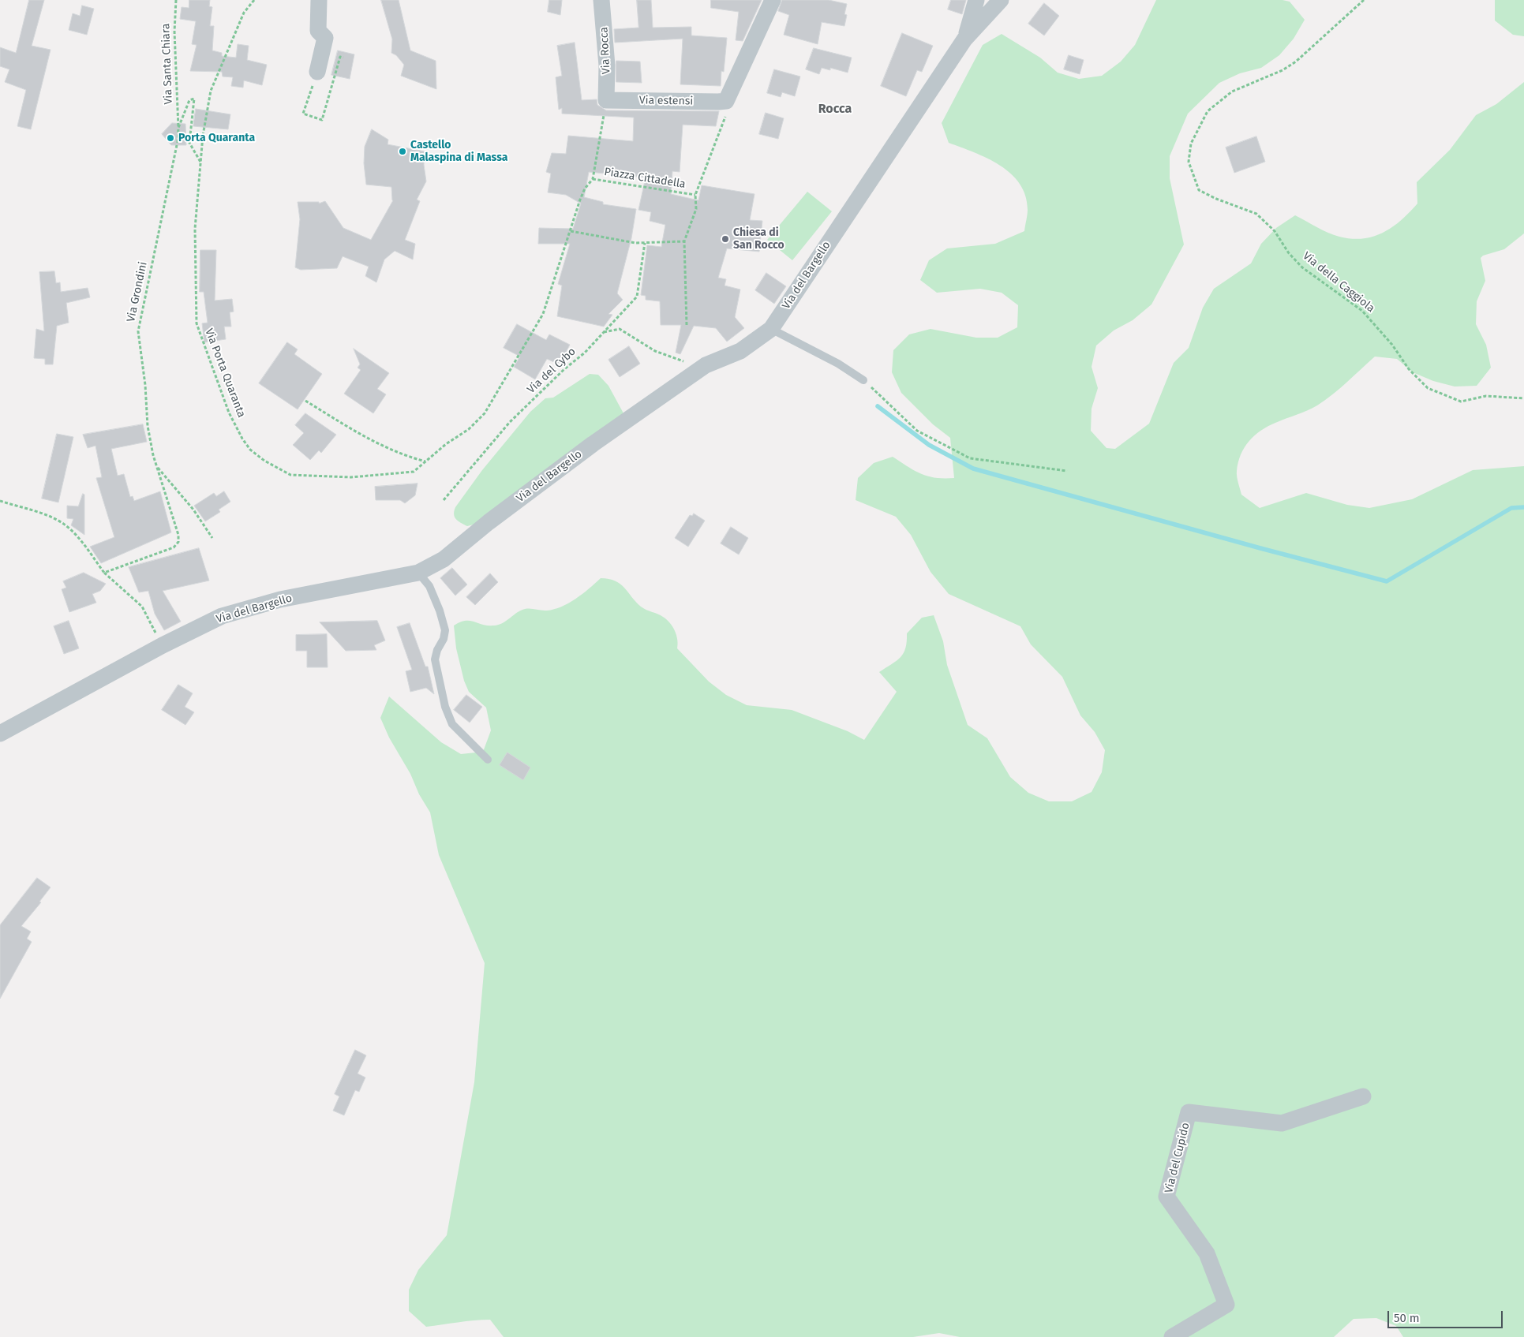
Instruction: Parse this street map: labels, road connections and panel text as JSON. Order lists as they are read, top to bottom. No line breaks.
{"streets":{"street":["Via Rocca","Via estensi","Via del Bargello","Via del Cupido"],"path":["Via Santa Chiara","Piazza Cittadella","Via della Caggiola","Via Grondini","Via del Cybo","Via Porta Quaranta"]},"crossings":[["Via Rocca","Via estensi"],["Via Santa Chiara","Via Grondini"],["Piazza Cittadella","Via Porta Quaranta"],["Via Grondini","Via Porta Quaranta"]],"districts":["Rocca"],"places":["Porta Quaranta","Castello Malaspina di Massa","Chiesa di San Rocco"],"scale_bar":"50 m"}
